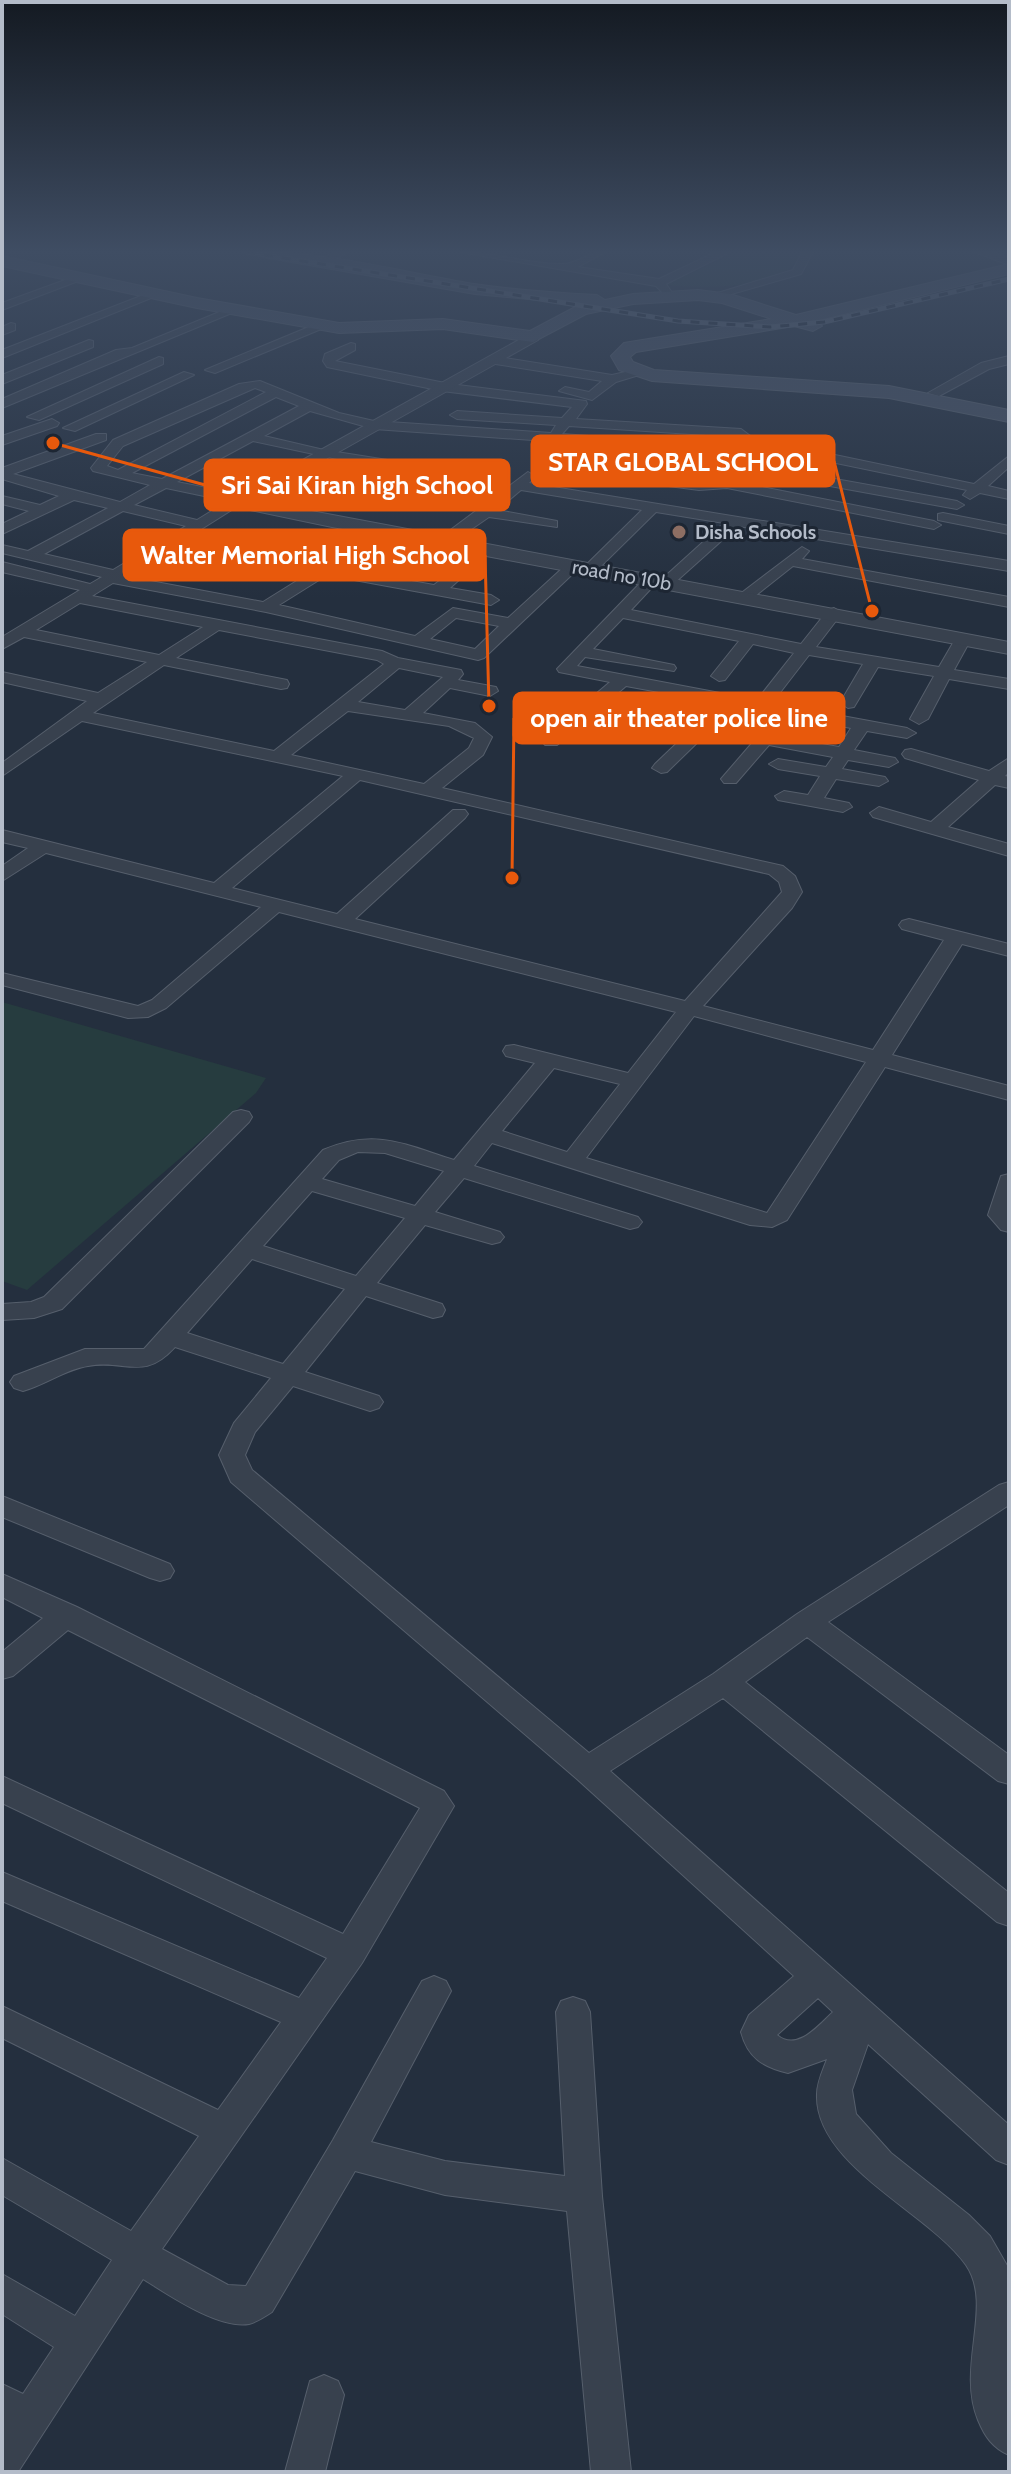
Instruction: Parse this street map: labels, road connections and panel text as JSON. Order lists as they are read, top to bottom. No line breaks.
{"streets":{"street":["road no 10b"]},"places":["Sri Sai Kiran high School","Disha Schools","STAR GLOBAL SCHOOL","Walter Memorial High School","open air theater police line"]}
